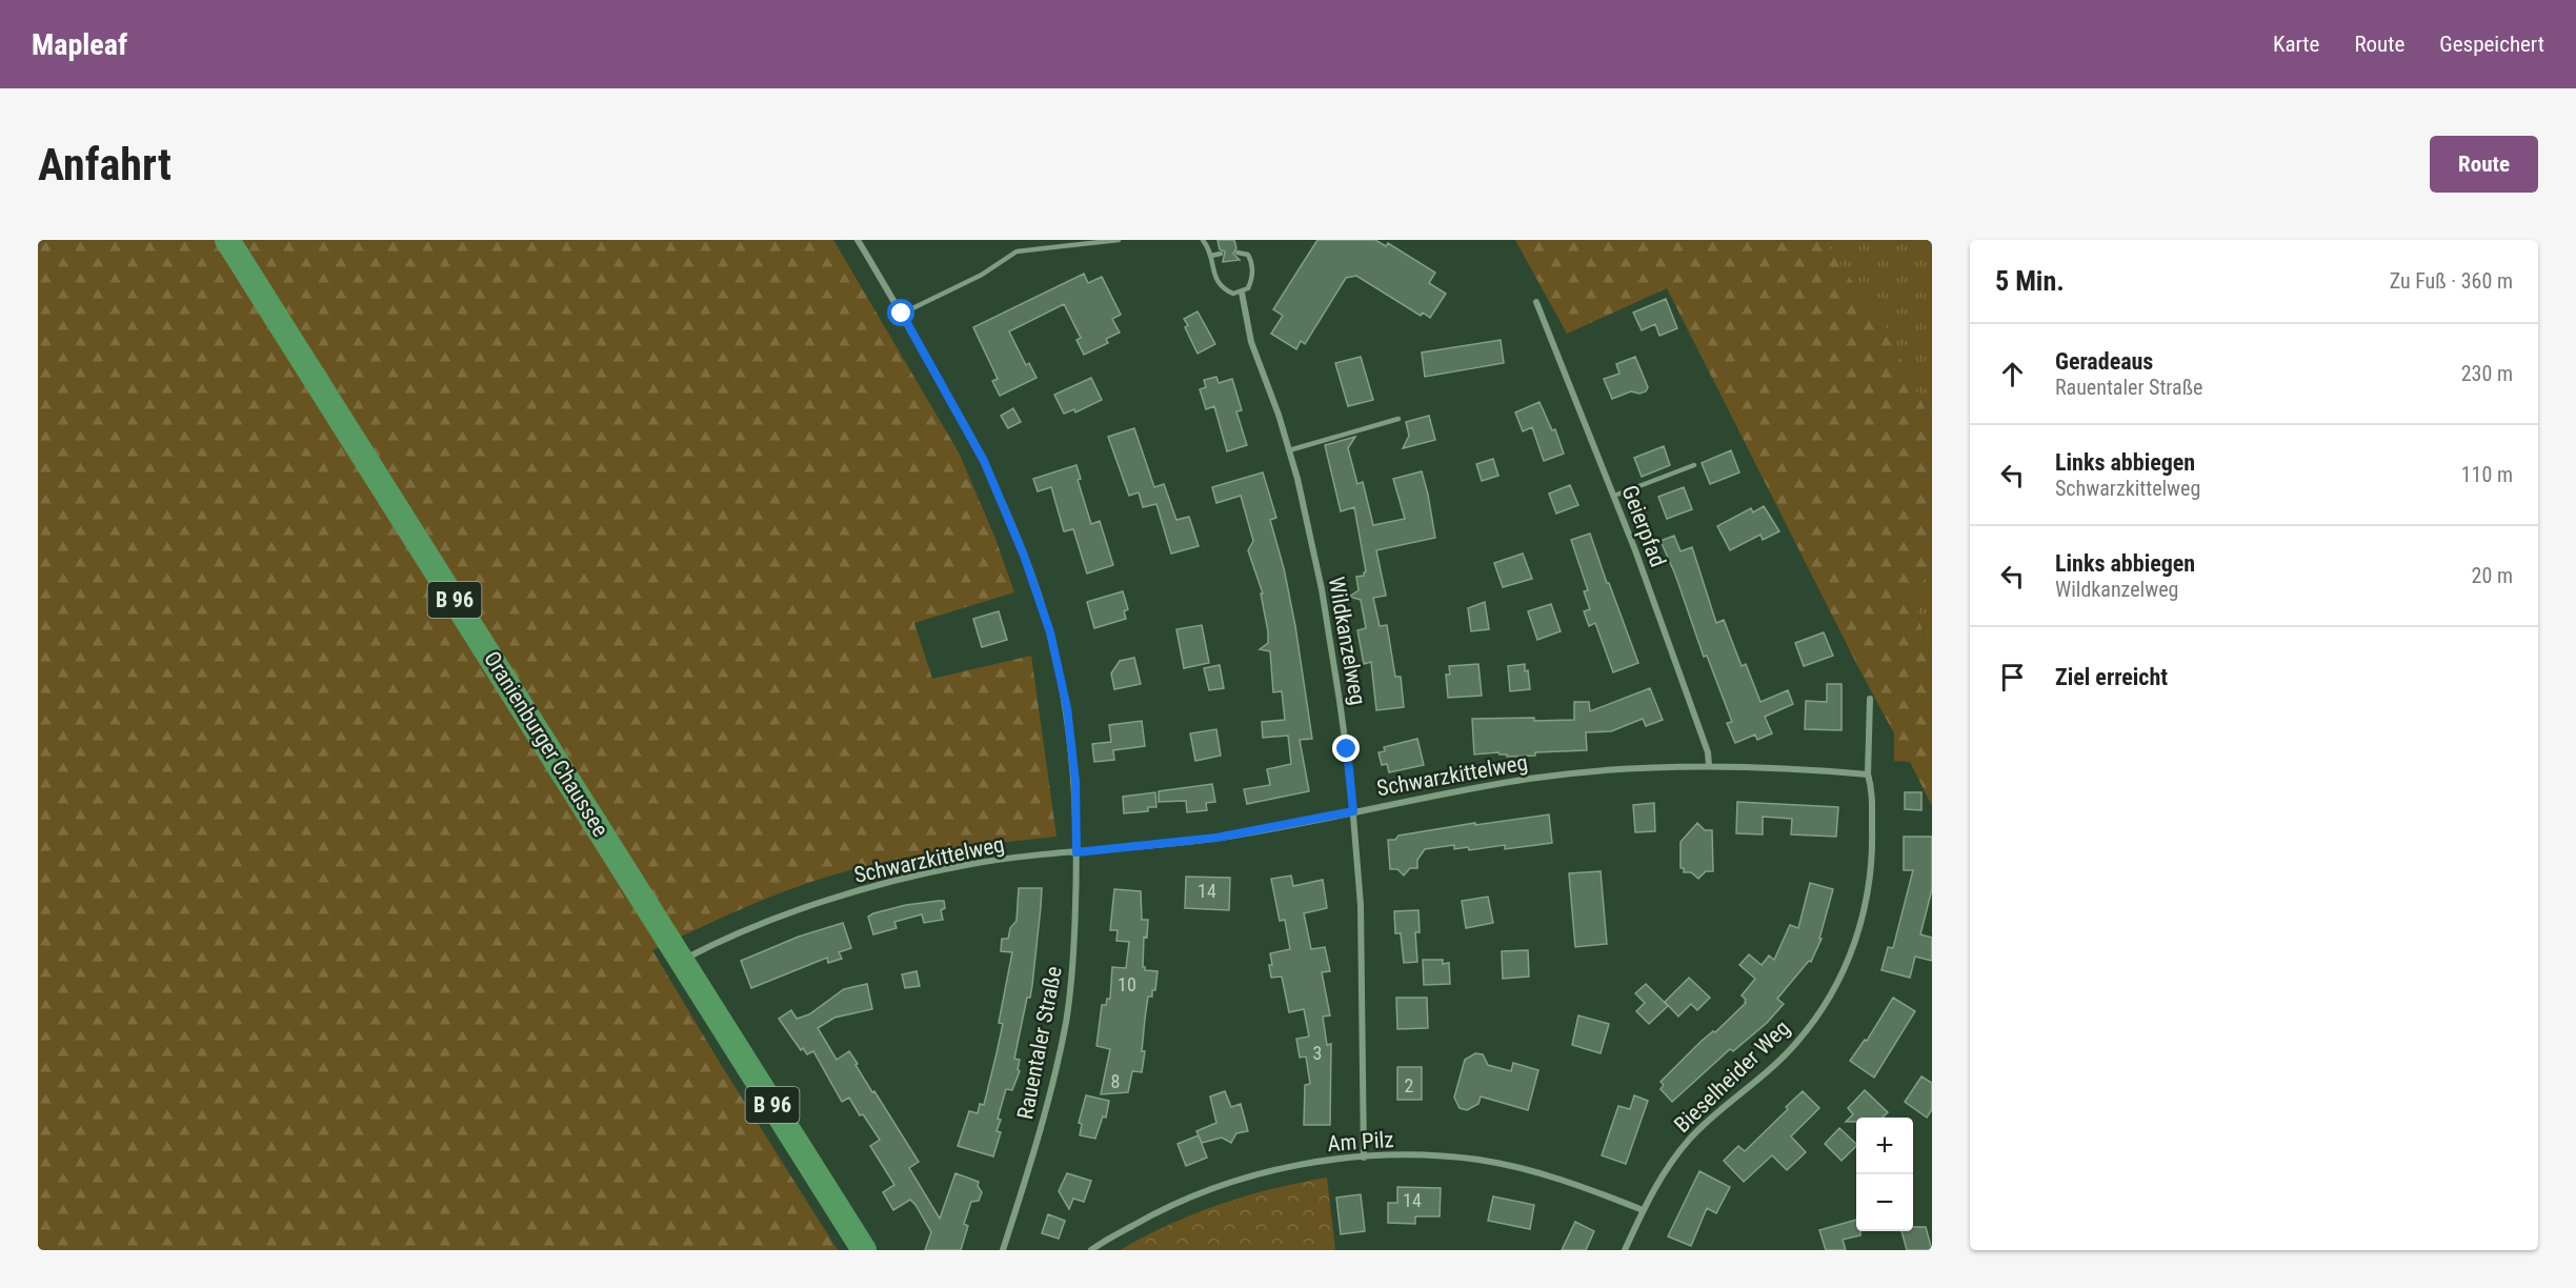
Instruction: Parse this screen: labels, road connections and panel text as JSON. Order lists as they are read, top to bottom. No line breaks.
{"streets":{"main road":["B 96","Oranienburger Chaussee"],"street":["Geierpfad","Wildkanzelweg","Schwarzkittelweg","Rauentaler Straße","Bieselheider Weg","Am Pilz"]},"crossings":[["Geierpfad","Schwarzkittelweg"],["Wildkanzelweg","Schwarzkittelweg"],["Wildkanzelweg","Am Pilz"],["Oranienburger Chaussee","Schwarzkittelweg"],["Schwarzkittelweg","Rauentaler Straße"],["Schwarzkittelweg","Bieselheider Weg"],["Bieselheider Weg","Am Pilz"]],"house_numbers":["14","10","3","8","2","14"],"page":{"header":"Mapleaf","nav":["Karte","Route","Gespeichert"],"buttons":"Route","title":"Anfahrt","heading":["5 Min.","Zu Fuß · 360 m"],"list":[["Geradeaus","Rauentaler Straße","230 m"],["Links abbiegen","Schwarzkittelweg","110 m"],["Links abbiegen","Wildkanzelweg","20 m"],"Ziel erreicht"],"map_buttons":["+","−"]}}
